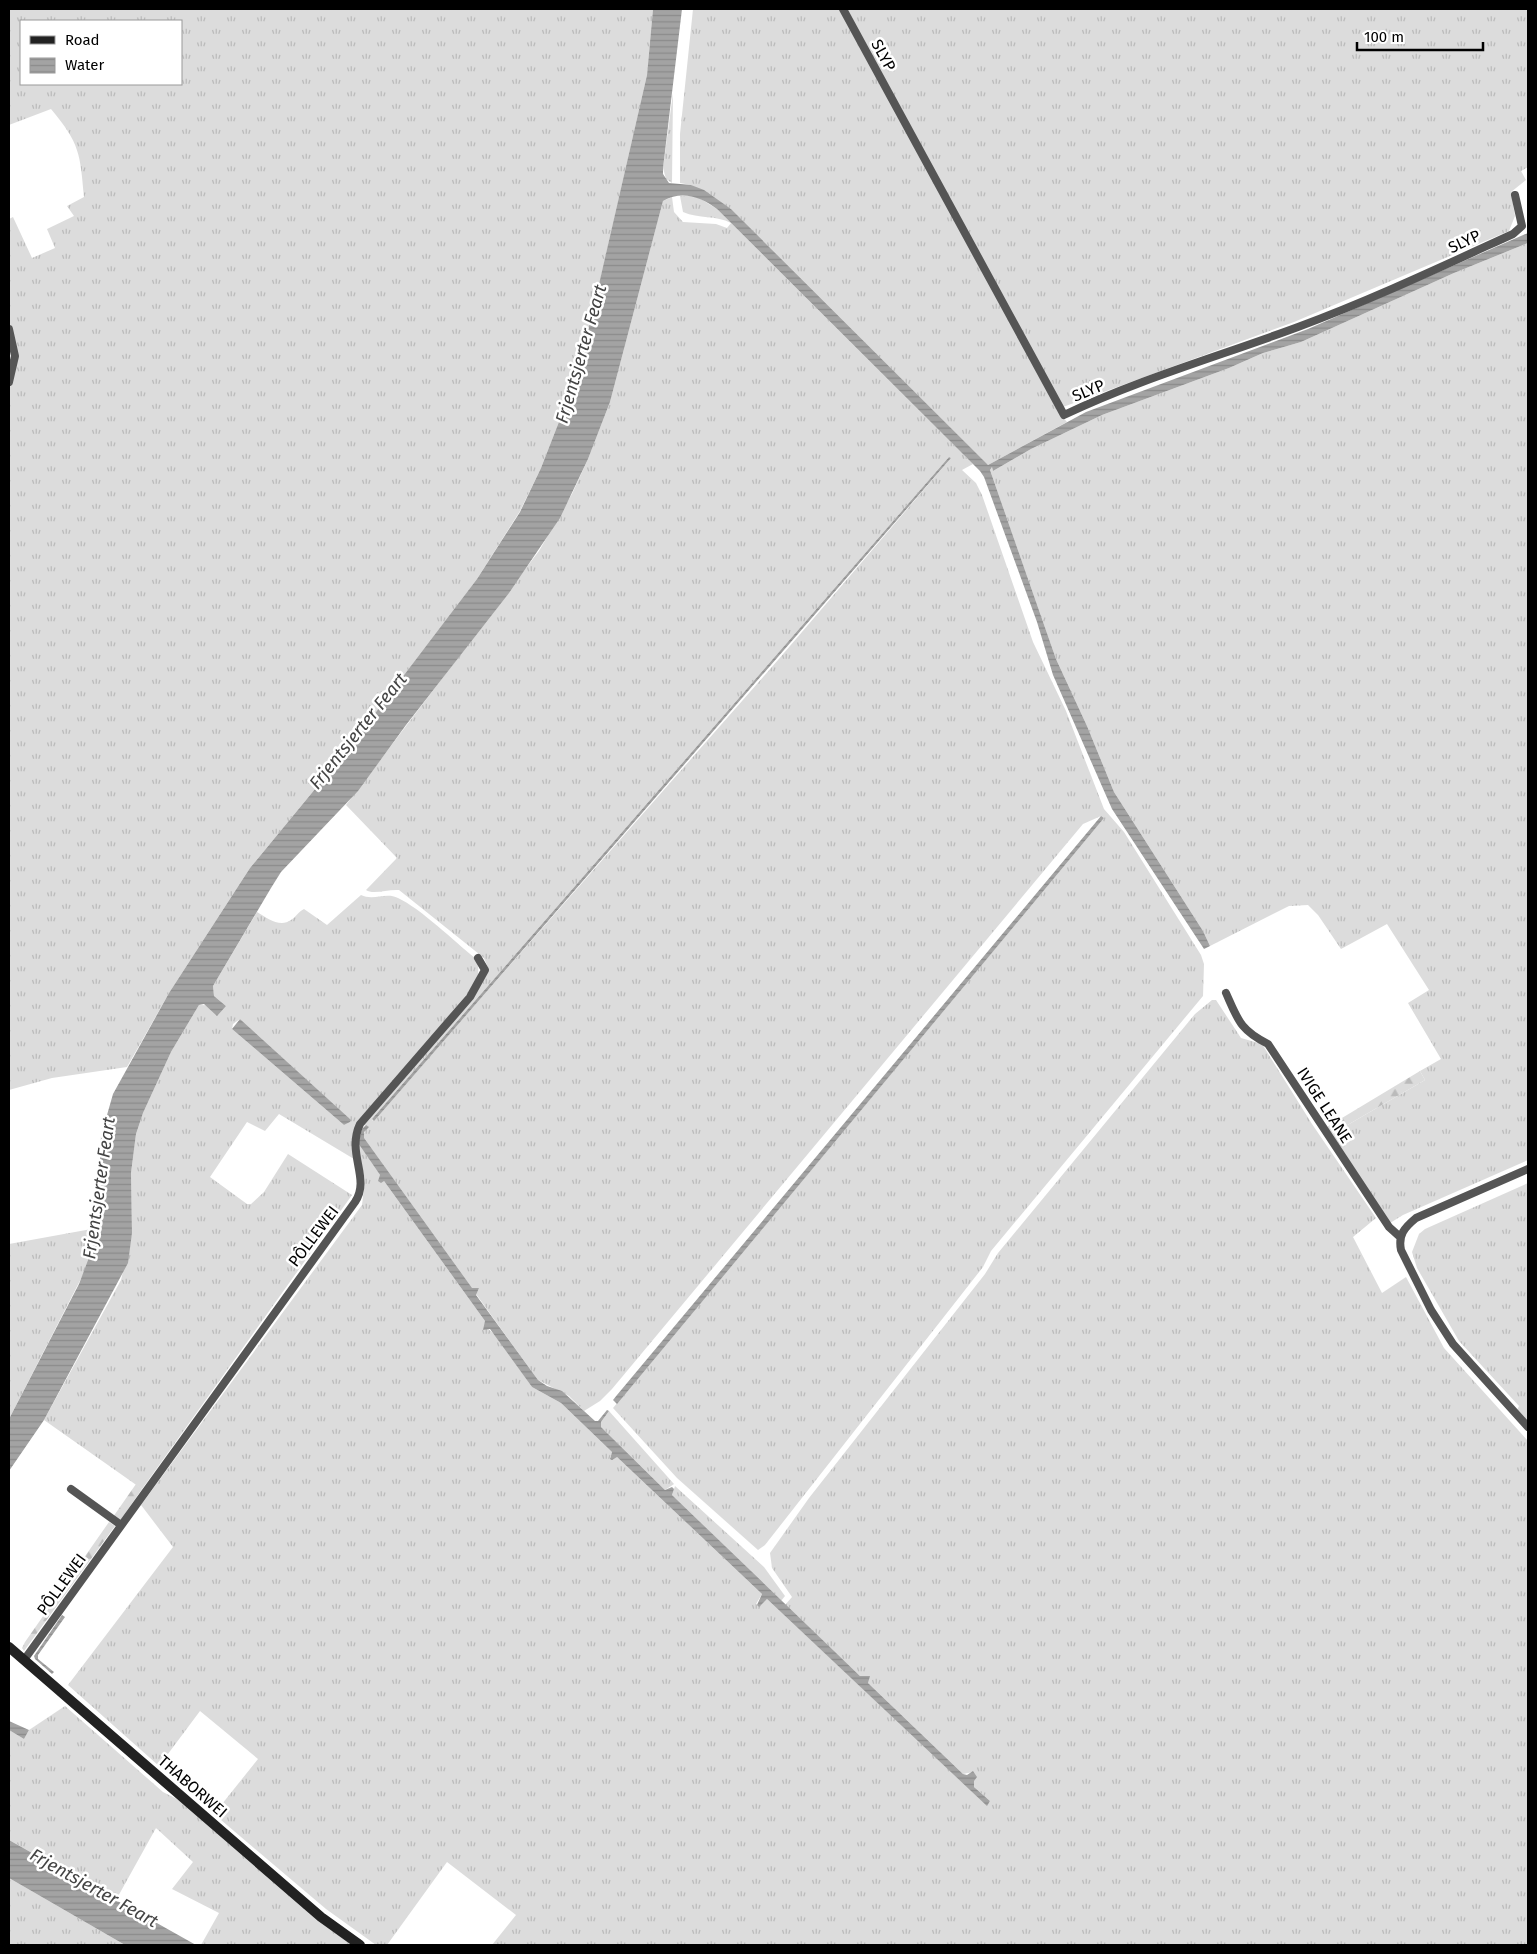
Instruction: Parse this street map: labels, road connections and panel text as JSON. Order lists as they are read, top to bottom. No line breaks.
{"streets":{"street":["SLYP","IVIGE LEANE","PÔLLEWEI","THABORWEI"]},"crossings":[["PÔLLEWEI","THABORWEI"]],"water":["Frjentsjerter Feart"],"legend":["Road","Water"],"scale_bar":"100 m"}
